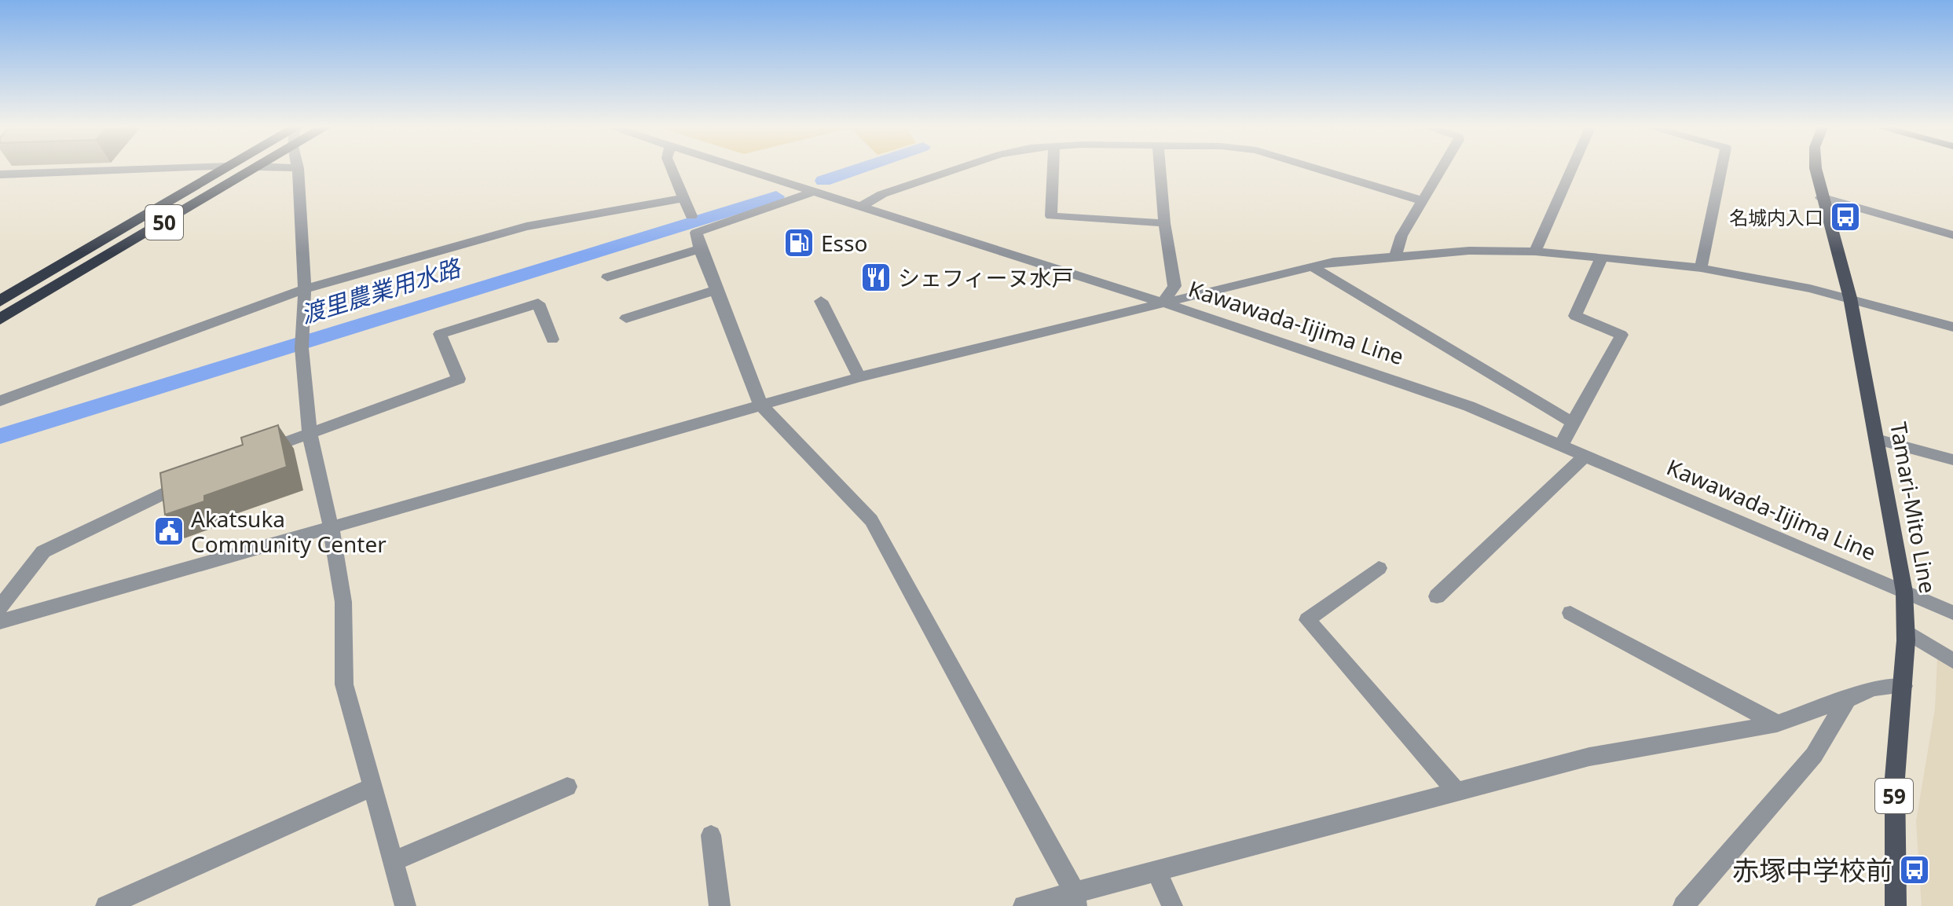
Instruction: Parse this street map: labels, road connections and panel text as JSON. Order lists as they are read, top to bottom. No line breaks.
{"streets":{"highway":["50"],"main road":["Tamari-Mito Line","59"],"street":["Kawawada-Iijima Line"]},"crossings":[["Kawawada-Iijima Line","Tamari-Mito Line"]],"water":["渡里農業用水路"],"places":{"bus stop":["名城内入口","赤塚中学校前"],"fuel station":["Esso"],"restaurant":["シェフィーヌ水戸"],"public building":["Akatsuka Community Center"]}}
